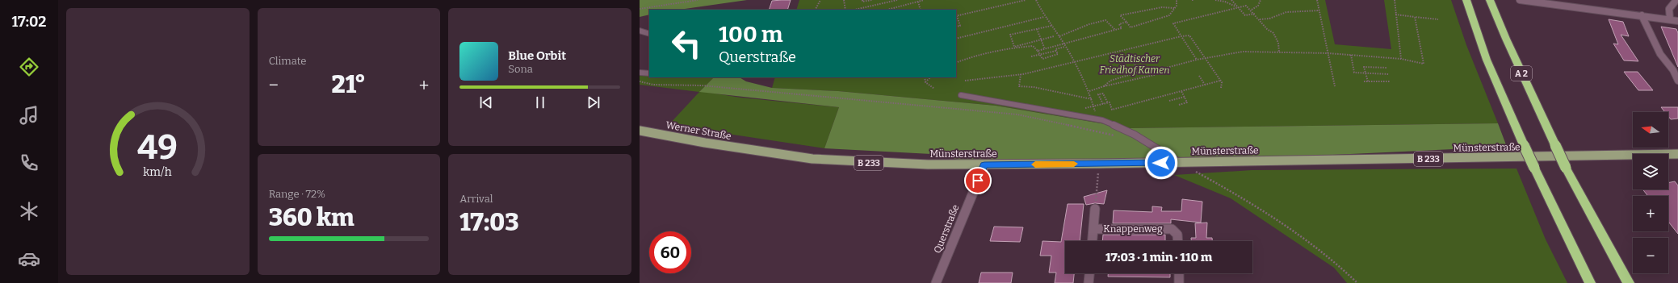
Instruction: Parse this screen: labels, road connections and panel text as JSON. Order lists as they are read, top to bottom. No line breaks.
{"streets":{"highway":["A 2"],"main road":["Werner Straße","Münsterstraße","B 233"],"street":["Querstraße","Knappenweg"]},"crossings":[["Werner Straße","Münsterstraße"],["Münsterstraße","Querstraße"]],"parks":["Städtischer Friedhof Kamen"],"north":"left","page":{"tabs":"17:02","tile":["Climate",["Range · 72%","360 km"],["Arrival","17:03"]],"turn":["100 m","Querstraße"],"song":["Blue Orbit","Sona"],"heat":["−","21°","+"],"map_buttons":["+","−"],"limit":"60","trip":"17:03 · 1 min · 110 m","gauge":["49","km/h"]}}
